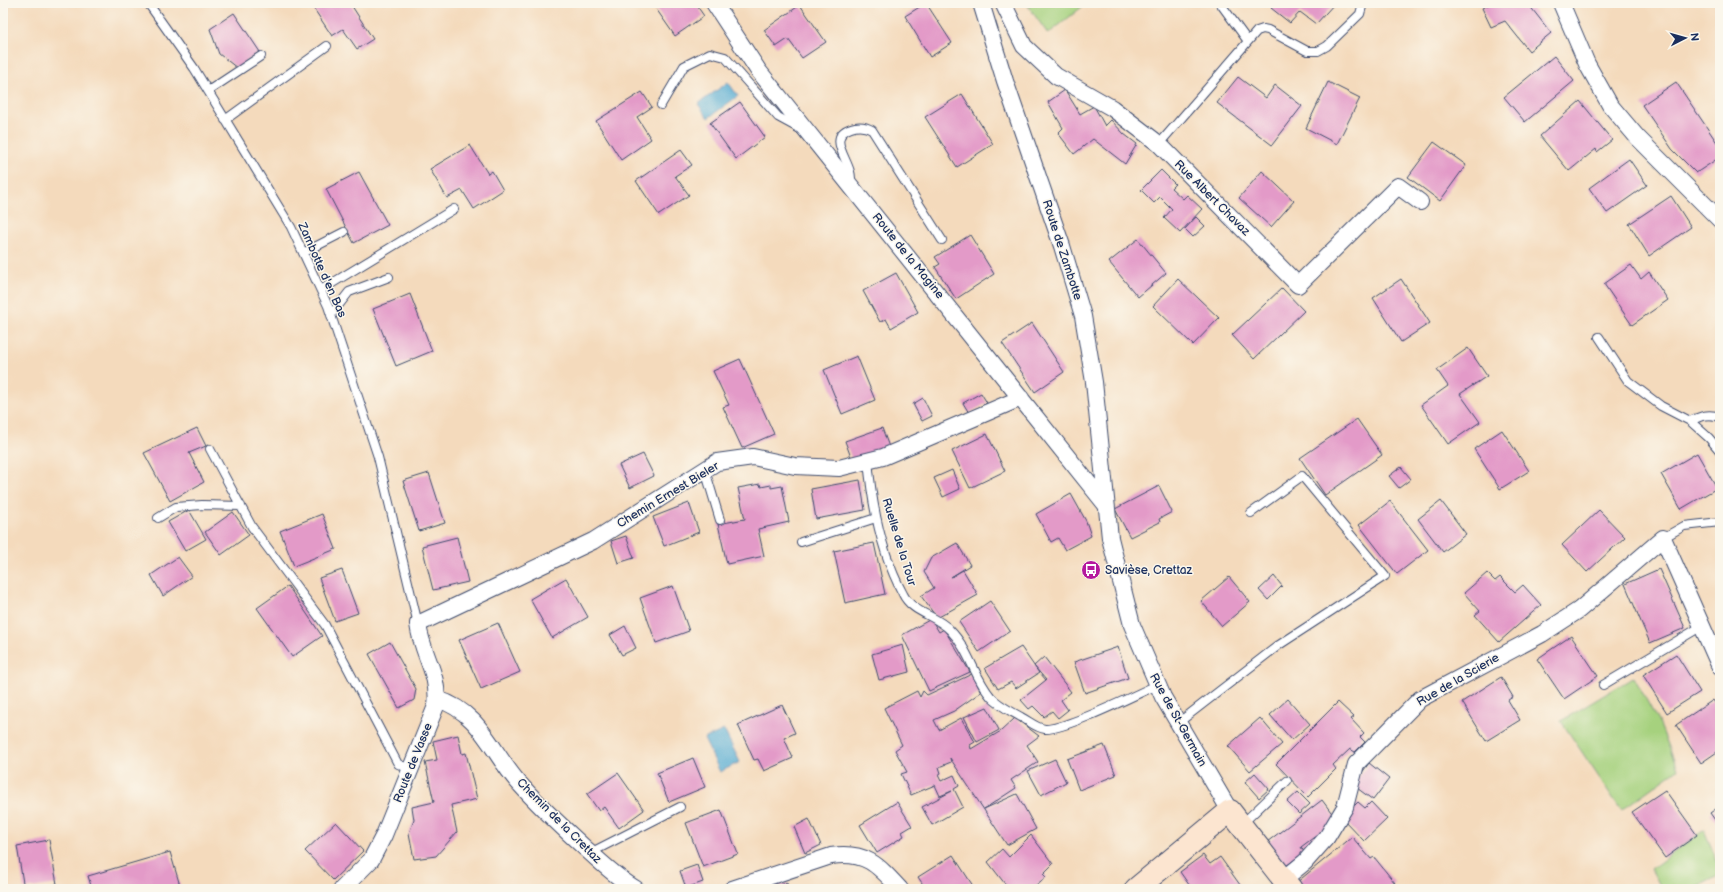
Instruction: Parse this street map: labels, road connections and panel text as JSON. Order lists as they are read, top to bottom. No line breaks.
{"streets":{"street":["Rue Albert Chavaz","Route de Zambotte","Route de la Magine","Chemin Ernest Bieler","Rue de la Scierie","Rue de St-Germain","Route de Vasse","Chemin de la Crettaz"],"lane":["Zambotte d'en Bas","Ruelle de la Tour"]},"crossings":[["Route de Zambotte","Route de la Magine"],["Route de Zambotte","Rue de St-Germain"],["Route de la Magine","Chemin Ernest Bieler"],["Route de la Magine","Rue de St-Germain"],["Zambotte d'en Bas","Chemin Ernest Bieler"],["Zambotte d'en Bas","Route de Vasse"],["Chemin Ernest Bieler","Ruelle de la Tour"],["Chemin Ernest Bieler","Route de Vasse"],["Ruelle de la Tour","Rue de St-Germain"],["Rue de la Scierie","Rue de St-Germain"],["Route de Vasse","Chemin de la Crettaz"]],"places":{"bus stop":["Savièse, Crettaz"]},"north":"right"}
